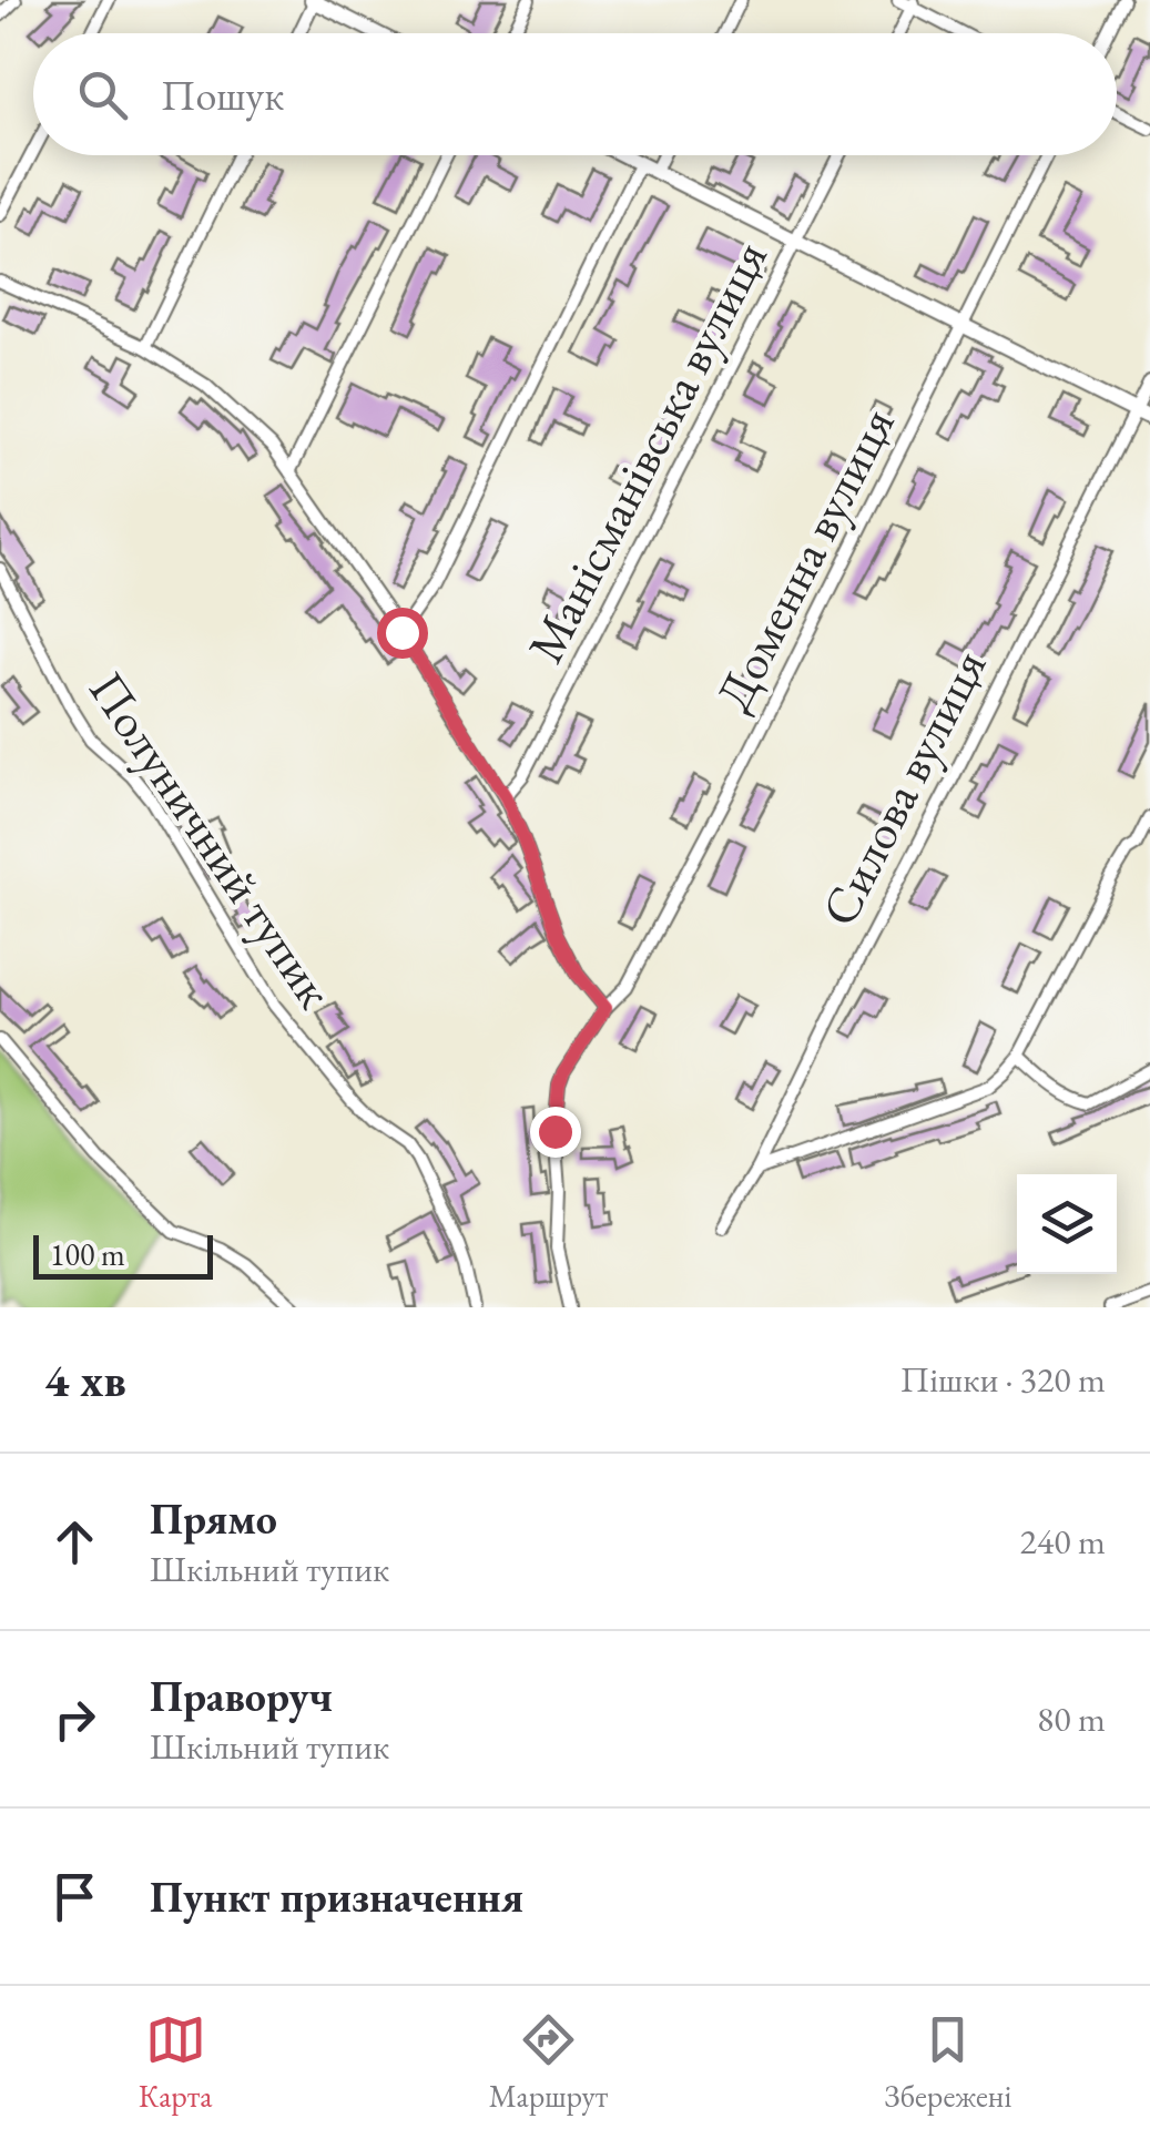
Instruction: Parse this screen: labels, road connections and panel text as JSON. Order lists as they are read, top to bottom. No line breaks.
{"streets":{"street":["Манісманівська вулиця","Доменна вулиця","Силова вулиця","Полуничний тупик"]},"scale_bar":"100 m","page":{"search":"Пошук","scale":"100 m","heading":["4 хв","Пішки · 320 m"],"list":[["Прямо","Шкільний тупик","240 m"],["Праворуч","Шкільний тупик","80 m"],"Пункт призначення"],"nav":["Карта","Маршрут","Збережені"]}}
